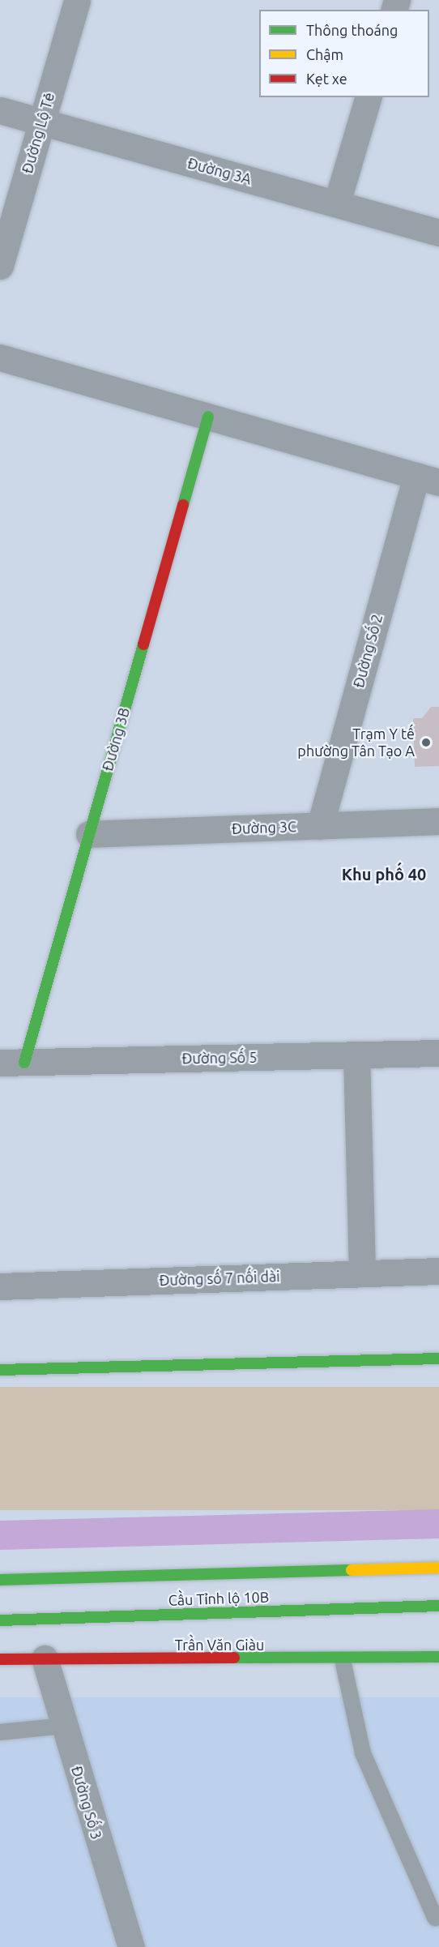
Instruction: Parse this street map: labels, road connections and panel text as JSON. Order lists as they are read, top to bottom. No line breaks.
{"streets":{"main road":["Đường 3B","Cầu Tỉnh lộ 10B","Trần Văn Giàu"],"street":["Đường Lộ Tẻ","Đường 3A","Đường Số 2","Đường 3C","Đường Số 5","Đường số 7 nối dài","Đường Số 3"]},"crossings":[["Đường Lộ Tẻ","Đường 3A"],["Đường Số 2","Đường 3C"],["Đường 3B","Đường 3C"],["Đường 3B","Đường Số 5"],["Trần Văn Giàu","Đường Số 3"]],"districts":["Khu phố 40"],"places":["Trạm Y tế phường Tân Tạo A"],"legend":["Thông thoáng","Chậm","Kẹt xe"]}
